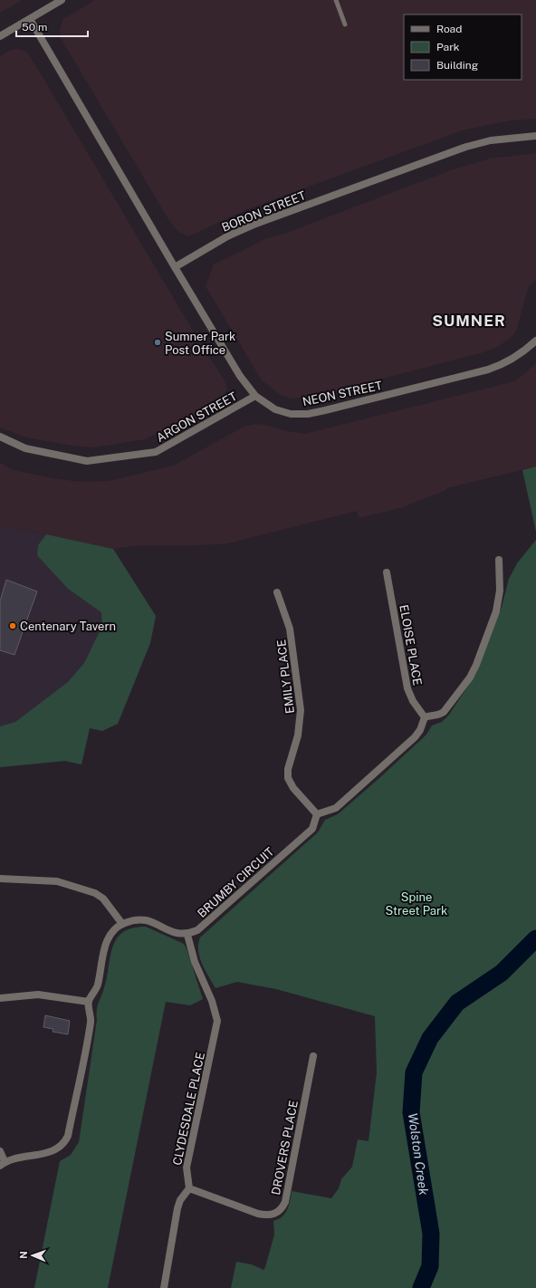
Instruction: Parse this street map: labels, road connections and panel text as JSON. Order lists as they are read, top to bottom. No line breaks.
{"streets":{"street":["BORON STREET","NEON STREET","ARGON STREET","ELOISE PLACE","EMILY PLACE","BRUMBY CIRCUIT","CLYDESDALE PLACE","DROVERS PLACE"]},"crossings":[["BORON STREET","NEON STREET"],["NEON STREET","ARGON STREET"],["EMILY PLACE","BRUMBY CIRCUIT"],["BRUMBY CIRCUIT","CLYDESDALE PLACE"],["CLYDESDALE PLACE","DROVERS PLACE"]],"districts":["SUMNER"],"water":["Wolston Creek"],"parks":["Spine Street Park"],"places":["Sumner Park Post Office","Centenary Tavern"],"legend":["Road","Park","Building"],"scale_bar":"50 m","north":"left"}
